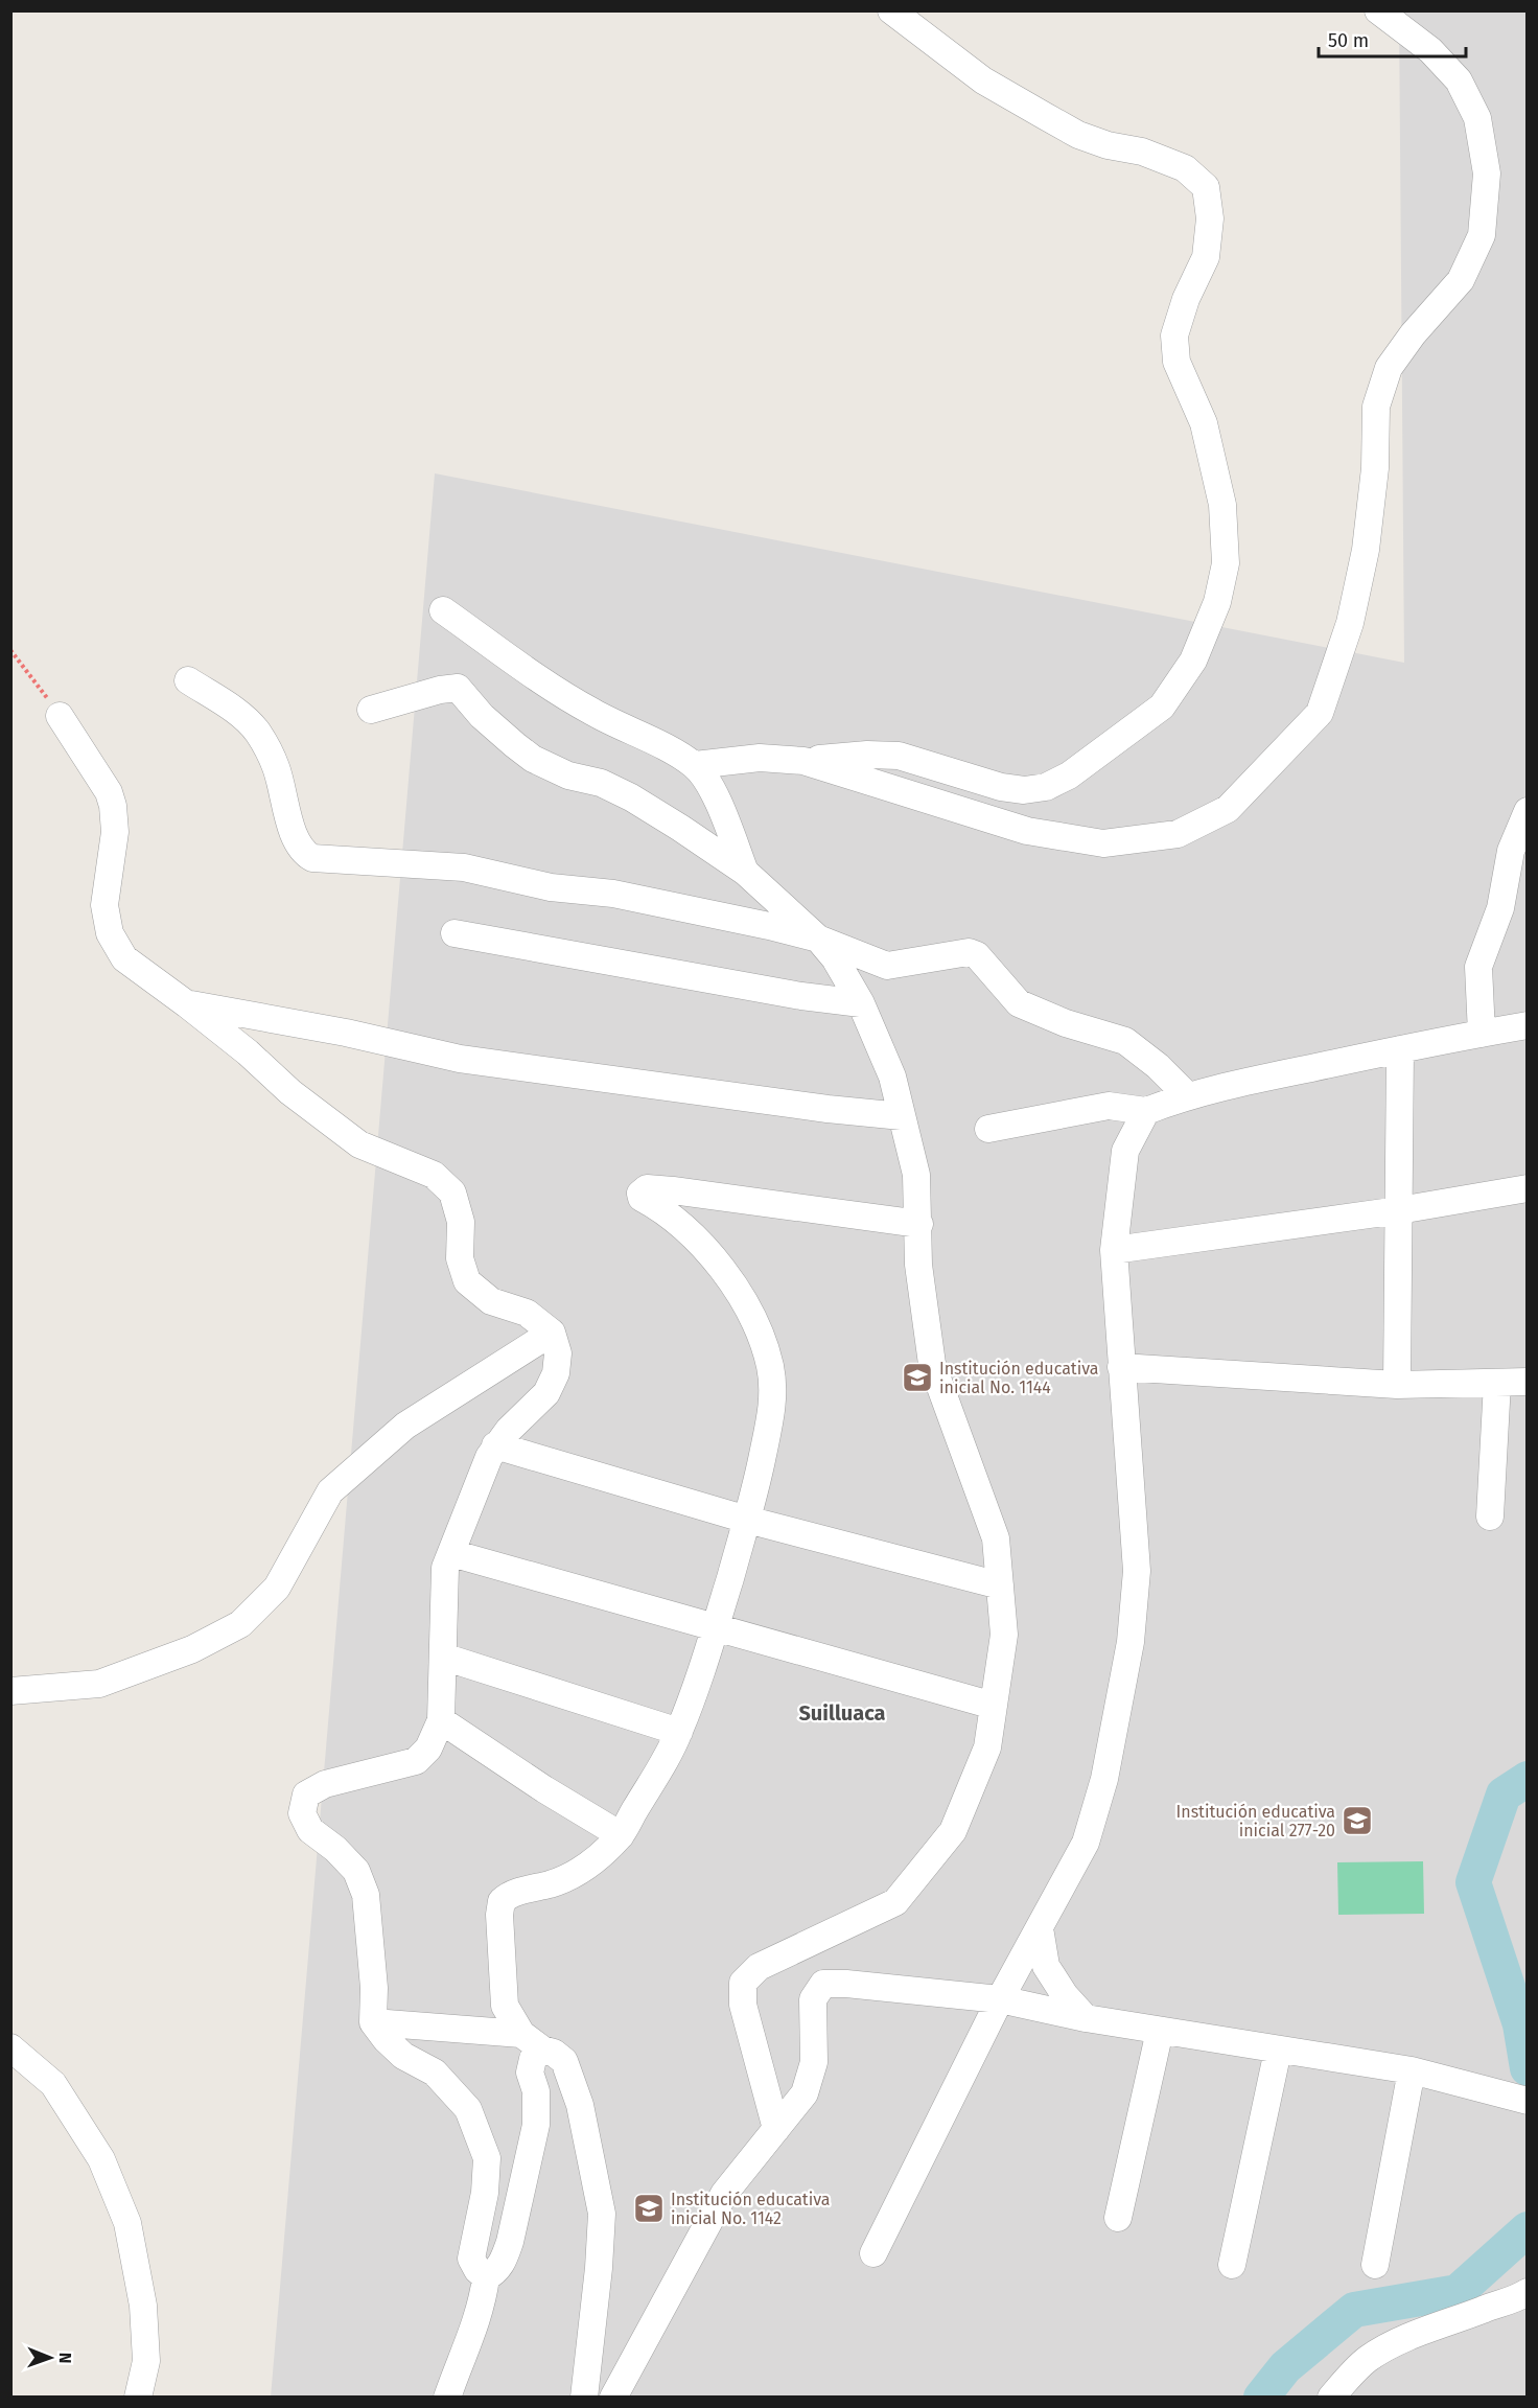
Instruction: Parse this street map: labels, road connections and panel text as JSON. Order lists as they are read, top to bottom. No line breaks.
{"districts":["Suilluaca"],"places":{"school or university":["Institución educativa inicial No. 1144","Institución educativa inicial 277-20","Institución educativa inicial No. 1142"]},"scale_bar":"50 m","north":"right"}
